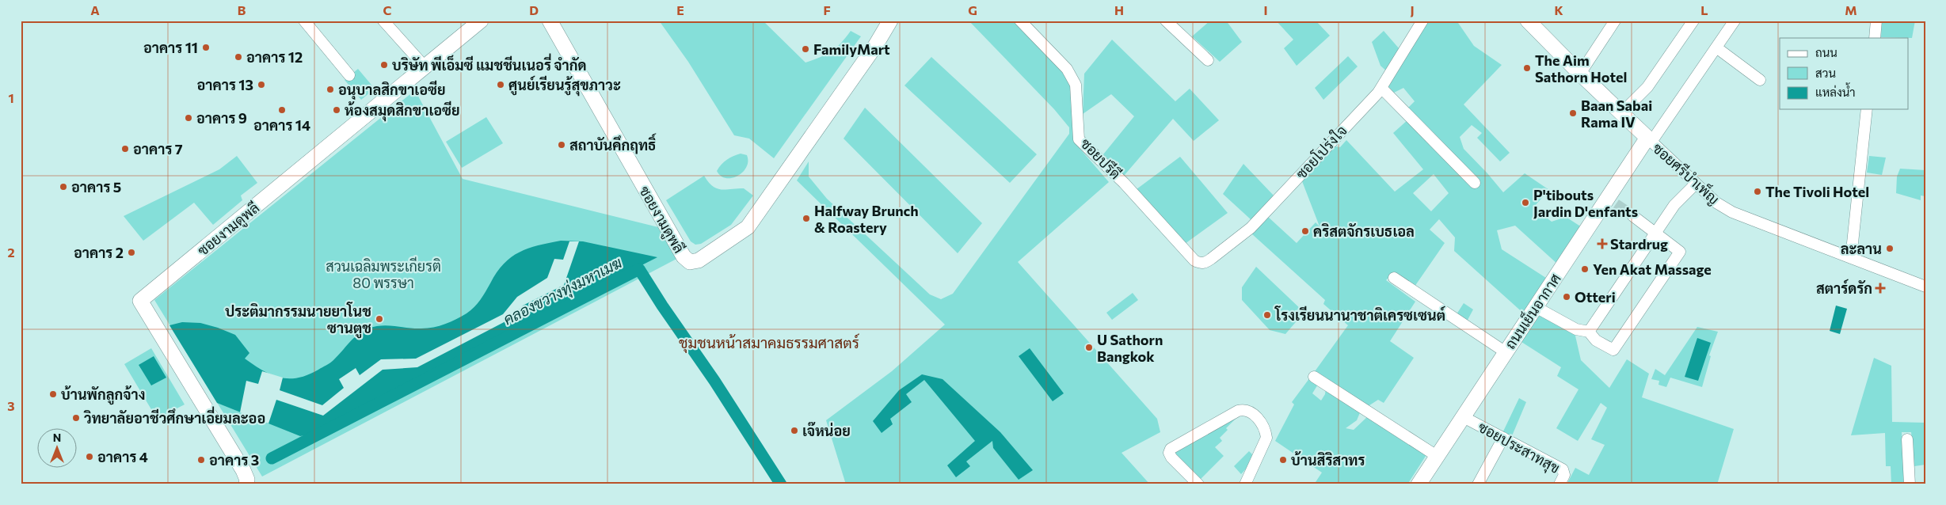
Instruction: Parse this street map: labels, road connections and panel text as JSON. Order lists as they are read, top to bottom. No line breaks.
{"streets":{"street":["ซอยโปร่งใจ","ซอยปรีดี","ซอยศรีบำเพ็ญ","ซอยงามดูพลี","ถนนเย็นอากาศ","ซอยประสาทสุข"]},"crossings":[["ซอยโปร่งใจ","ซอยปรีดี"],["ซอยศรีบำเพ็ญ","ถนนเย็นอากาศ"],["ถนนเย็นอากาศ","ซอยประสาทสุข"]],"districts":["ชุมชนหน้าสมาคมธรรมศาสตร์"],"water":["คลองขวางทุ่งมหาเมฆ"],"parks":["สวนเฉลิมพระเกียรติ 80 พรรษา"],"places":{"other":["อาคาร 11","FamilyMart","อาคาร 12","บริษัท พีเอ็มซี แมชชีนเนอรี่ จำกัด","The Aim Sathorn Hotel","อาคาร 13","ศูนย์เรียนรู้สุขภาวะ","อนุบาลสิกขาเอซีย","อาคาร 14","ห้องสมุดสิกขาเอซีย","Baan Sabai Rama IV","อาคาร 9","สถาบันคึกฤทธิ์","อาคาร 7","อาคาร 5","The Tivoli Hotel","P'tibouts Jardin D'enfants","Halfway Brunch & Roastery","คริสตจักรเบธเอล","ละลาน","อาคาร 2","Yen Akat Massage","Otteri","โรงเรียนนานาชาติเครซเซนต์","ประติมากรรมนายยาโนช ซานตูช","U Sathorn Bangkok","บ้านพักลูกจ้าง","วิทยาลัยอาชีวศึกษาเอี่ยมละออ","เจ๊หน่อย","อาคาร 4","อาคาร 3","บ้านสิริสาทร"],"health":["Stardrug","สตาร์ดรัก"]},"legend":["ถนน","สวน","แหล่งน้ำ"],"north":"top","grid":{"columns":["A","B","C","D","E","F","G","H","I","J","K","L","M"],"rows":["1","2","3"]}}
